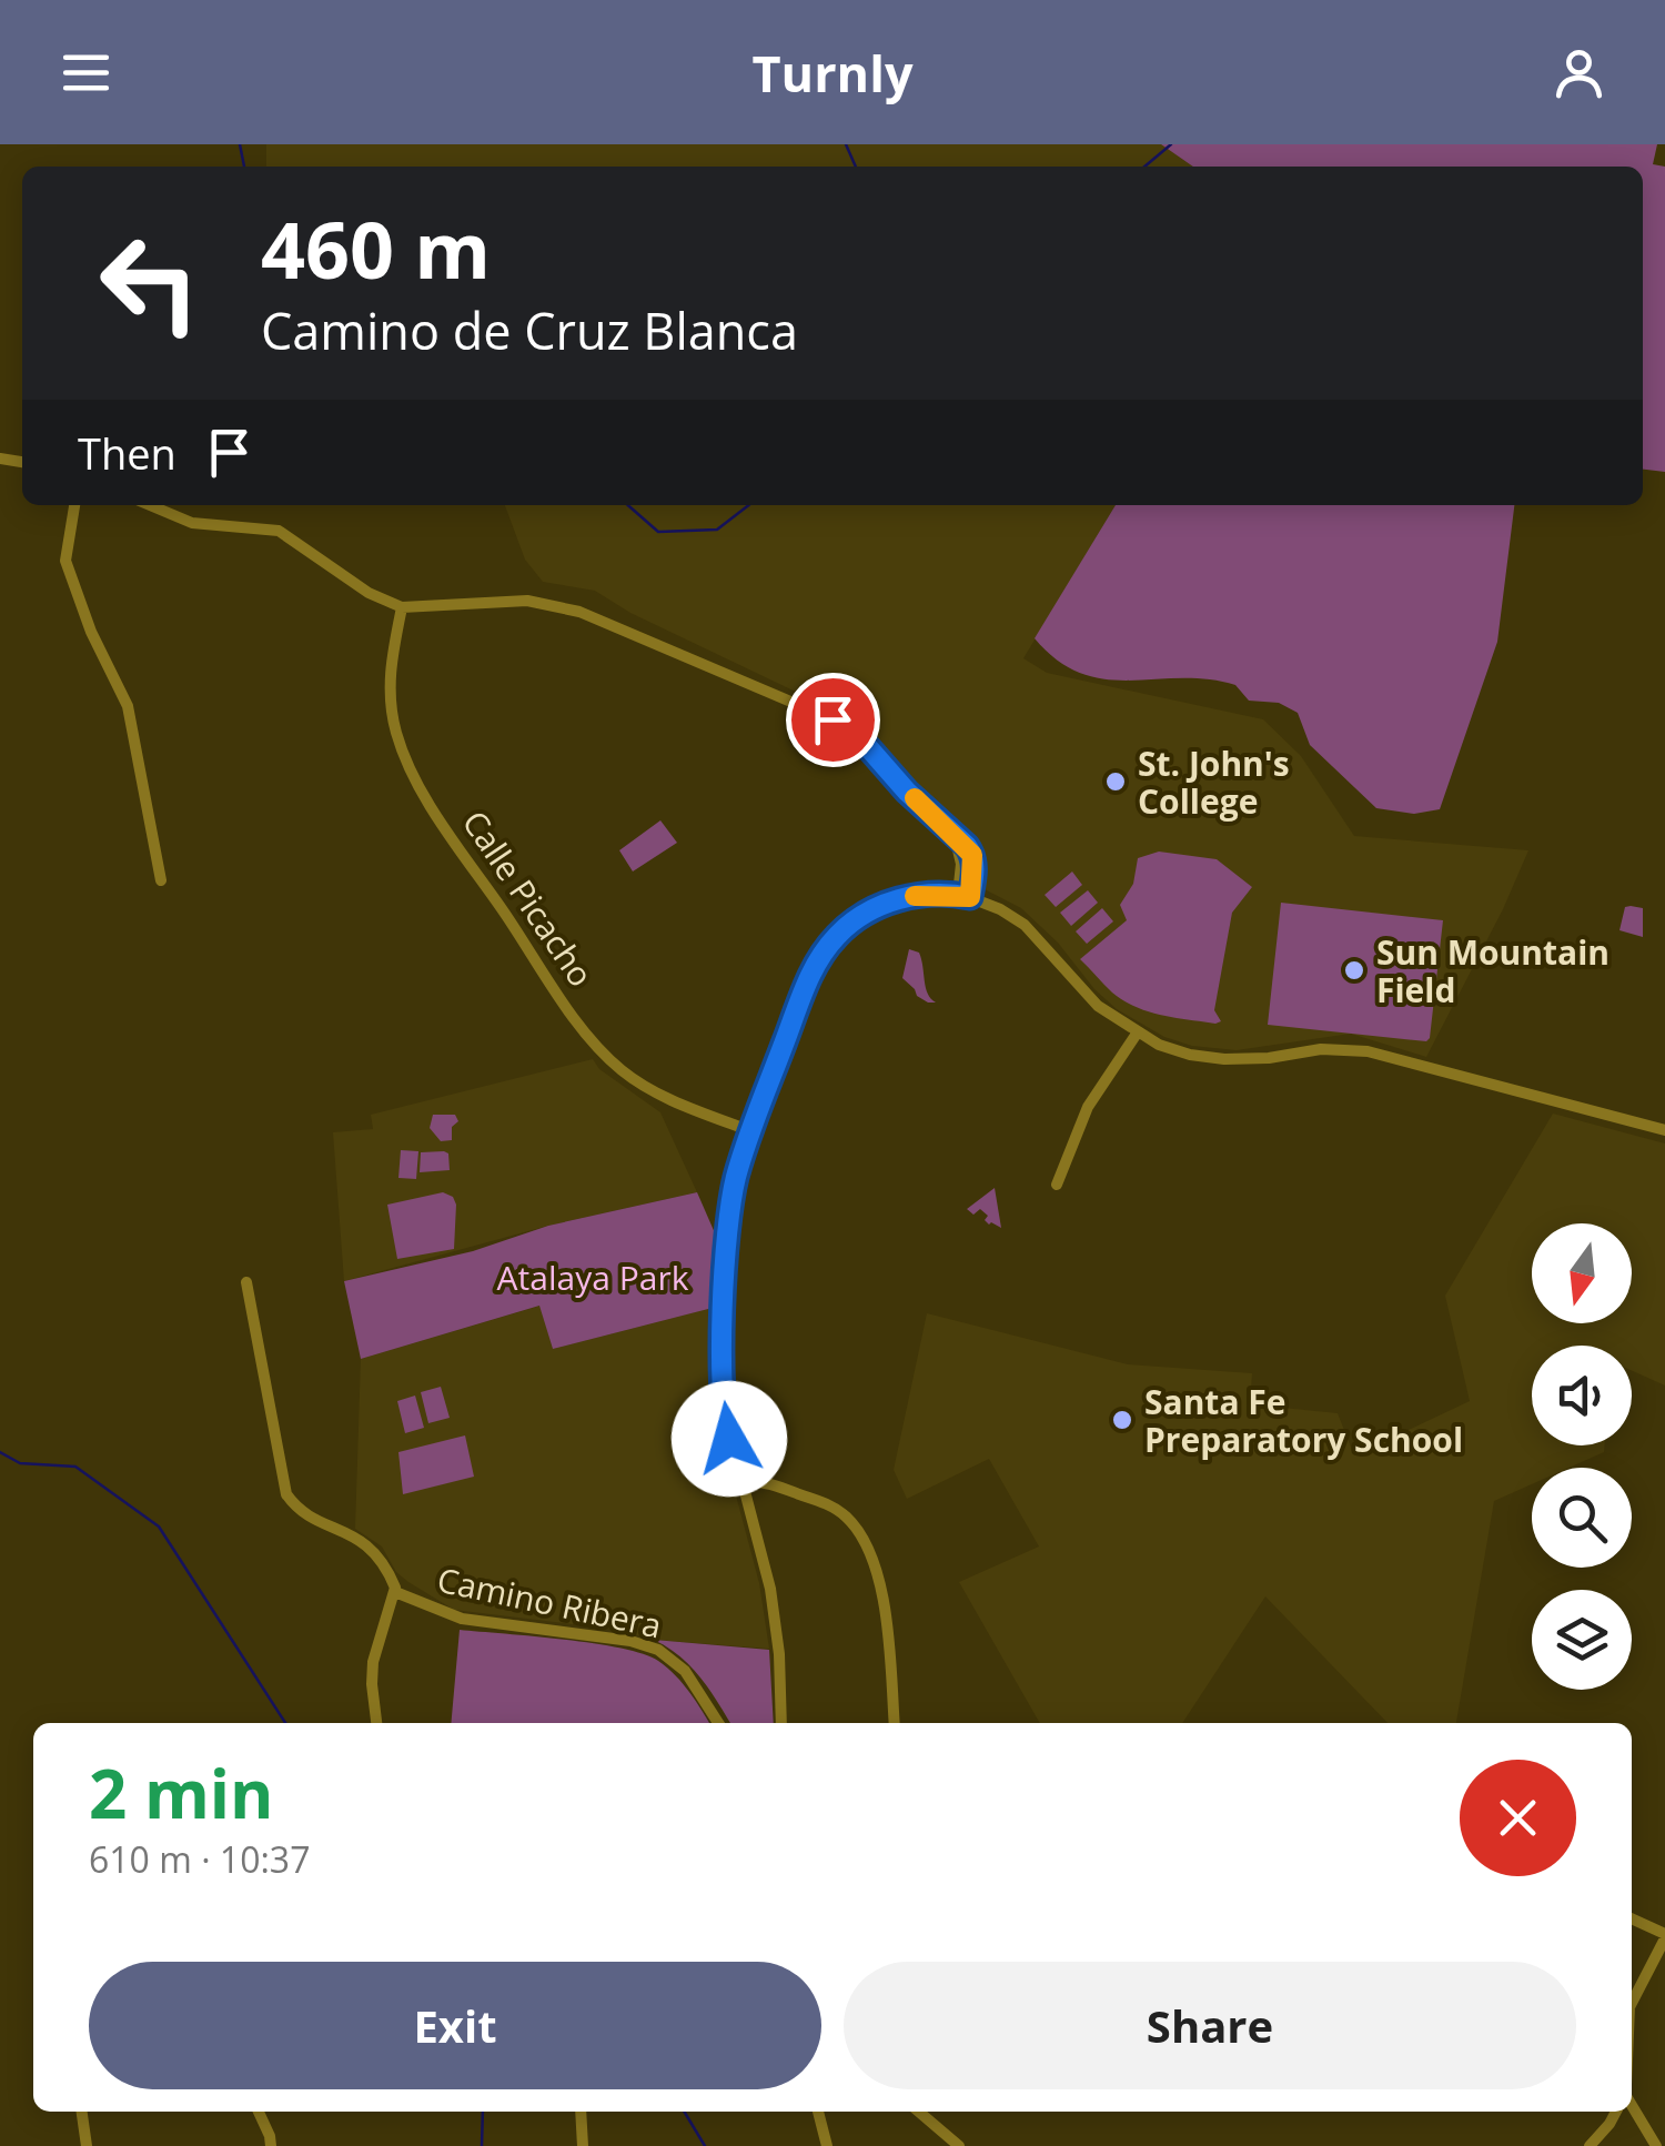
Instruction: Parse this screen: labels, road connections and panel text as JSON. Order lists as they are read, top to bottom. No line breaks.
{"streets":{"street":["Calle Picacho","Camino Ribera"]},"parks":["Atalaya Park"],"places":["St. John's College","Sun Mountain Field","Santa Fe Preparatory School"],"north":"bottom","page":{"header":"Turnly","turn":["460 m","Camino de Cruz Blanca"],"then":"Then","heading":["2 min","610 m · 10:37"],"buttons":["Exit","Share"]}}
